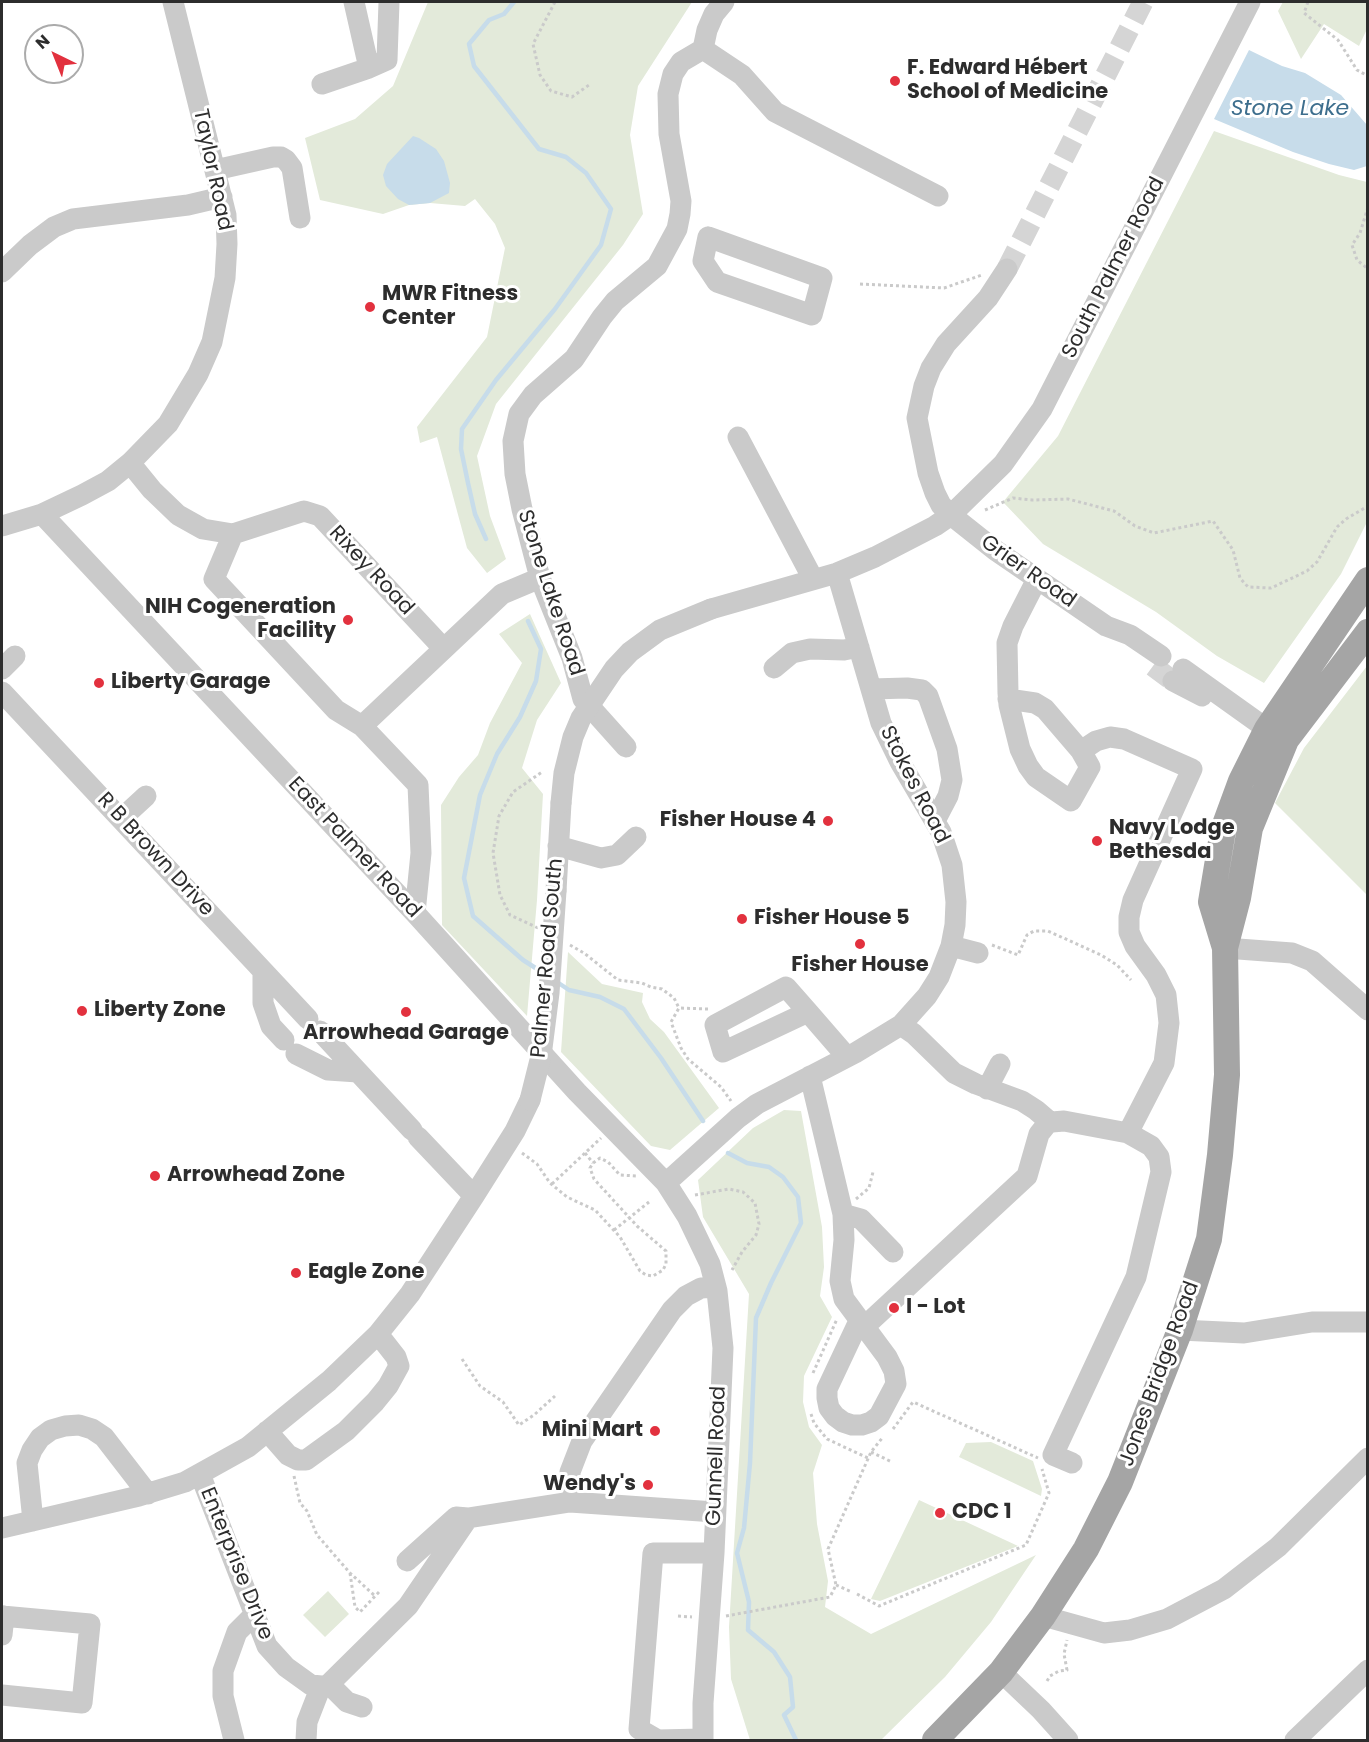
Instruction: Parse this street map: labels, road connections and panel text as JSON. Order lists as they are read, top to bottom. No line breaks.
{"streets":{"main road":["Jones Bridge Road"],"street":["Taylor Road","South Palmer Road","Rixey Road","Grier Road","Stone Lake Road","Stokes Road","East Palmer Road","R B Brown Drive","Palmer Road South","Gunnell Road","Enterprise Drive"]},"crossings":[["Taylor Road","East Palmer Road"],["South Palmer Road","Grier Road"],["South Palmer Road","Palmer Road South"],["Grier Road","Palmer Road South"],["Stokes Road","East Palmer Road"],["Stokes Road","Palmer Road South"],["Stokes Road","Gunnell Road"],["East Palmer Road","Gunnell Road"],["R B Brown Drive","Palmer Road South"],["Palmer Road South","Enterprise Drive"]],"water":["Stone Lake"],"places":["F. Edward Hébert School of Medicine","MWR Fitness Center","NIH Cogeneration Facility","Liberty Garage","Fisher House 4","Navy Lodge Bethesda","Fisher House 5","Fisher House","Liberty Zone","Arrowhead Garage","Arrowhead Zone","Eagle Zone","I - Lot","Mini Mart","Wendy's","CDC 1"],"north":"top left"}
